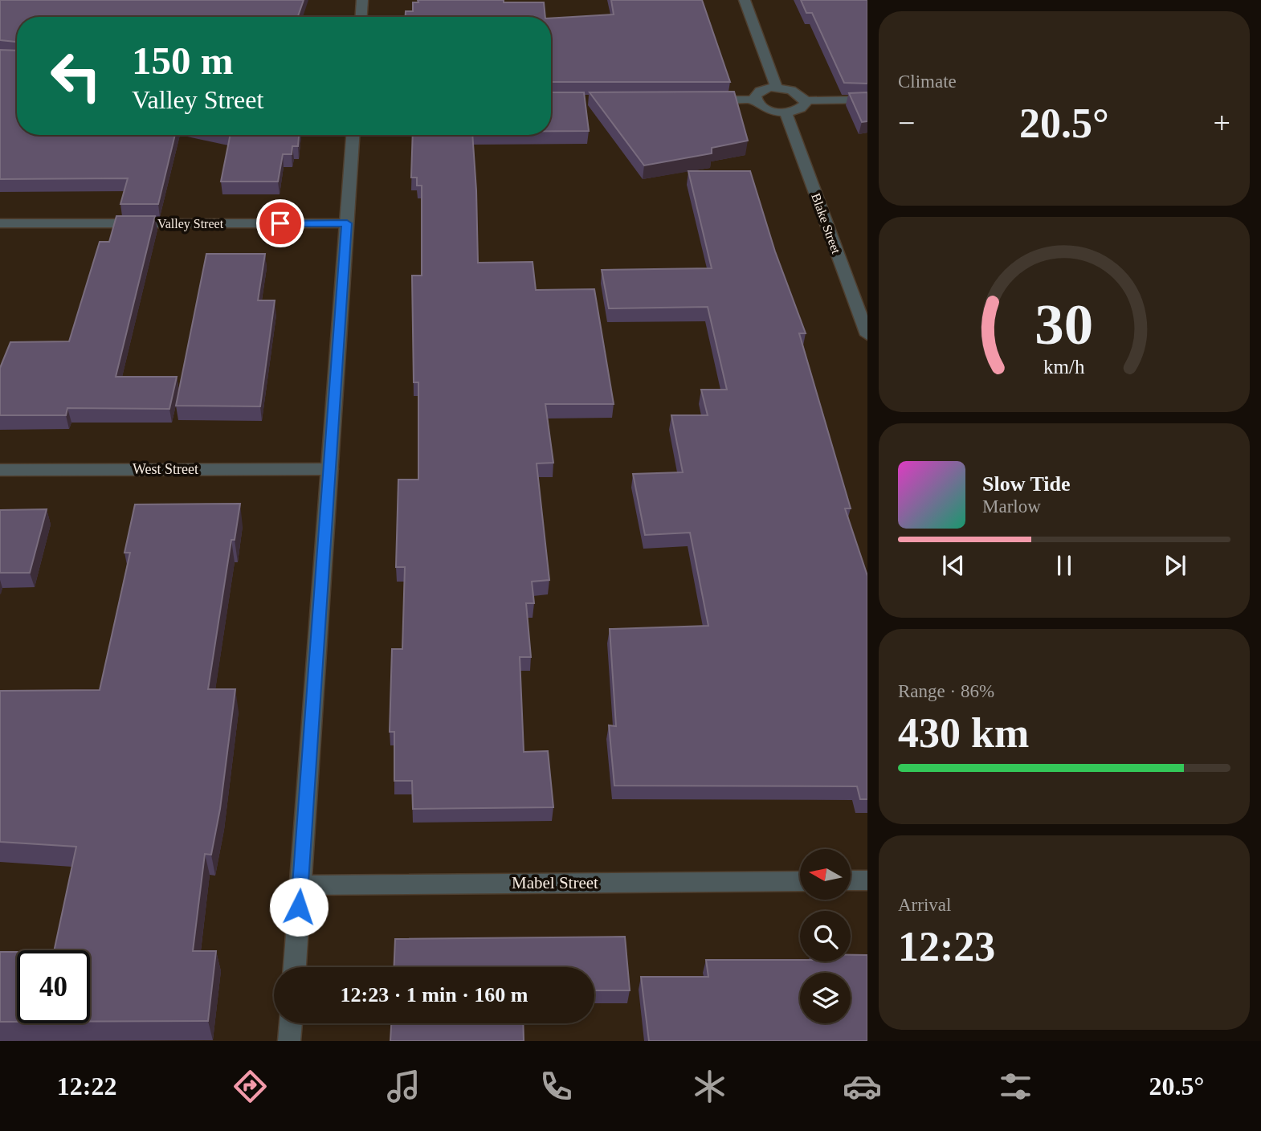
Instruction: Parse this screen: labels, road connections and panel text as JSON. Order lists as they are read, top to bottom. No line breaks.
{"streets":{"street":["Valley Street","Blake Street","West Street","Mabel Street"]},"north":"left","page":{"tile":["Climate",["Range · 86%","430 km"],["Arrival","12:23"]],"turn":["150 m","Valley Street"],"heat":["−","20.5°","+"],"song":["Slow Tide","Marlow"],"limit":"40","trip":"12:23 · 1 min · 160 m","tabs":["12:22","20.5°"],"gauge":["30","km/h"]}}
